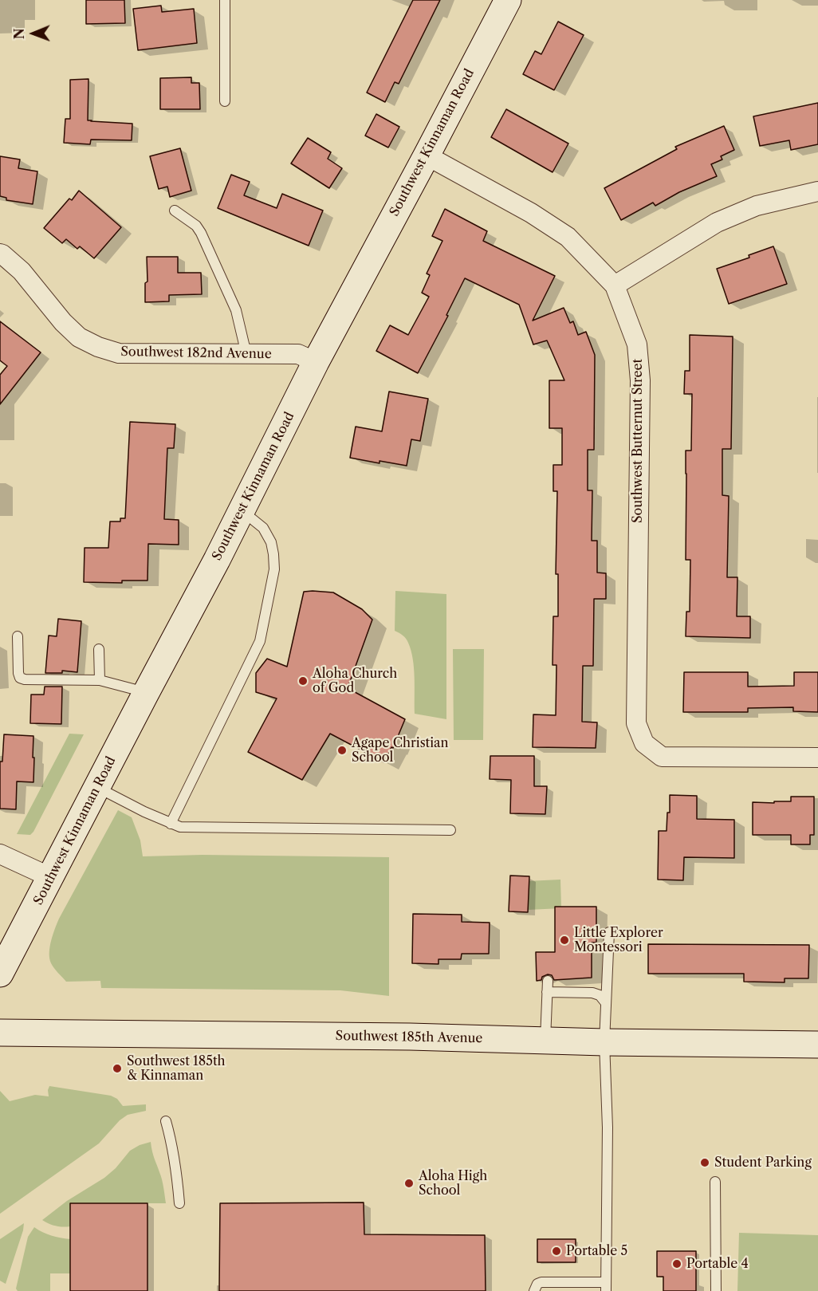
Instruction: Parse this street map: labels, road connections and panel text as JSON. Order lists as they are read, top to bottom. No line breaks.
{"streets":{"main road":["Southwest Kinnaman Road","Southwest 185th Avenue"],"street":["Southwest 182nd Avenue","Southwest Butternut Street"]},"crossings":[["Southwest Kinnaman Road","Southwest 182nd Avenue"],["Southwest Kinnaman Road","Southwest Butternut Street"]],"places":["Aloha Church of God","Agape Christian School","Little Explorer Montessori","Southwest 185th & Kinnaman","Student Parking","Aloha High School","Portable 5","Portable 4"],"north":"left"}
